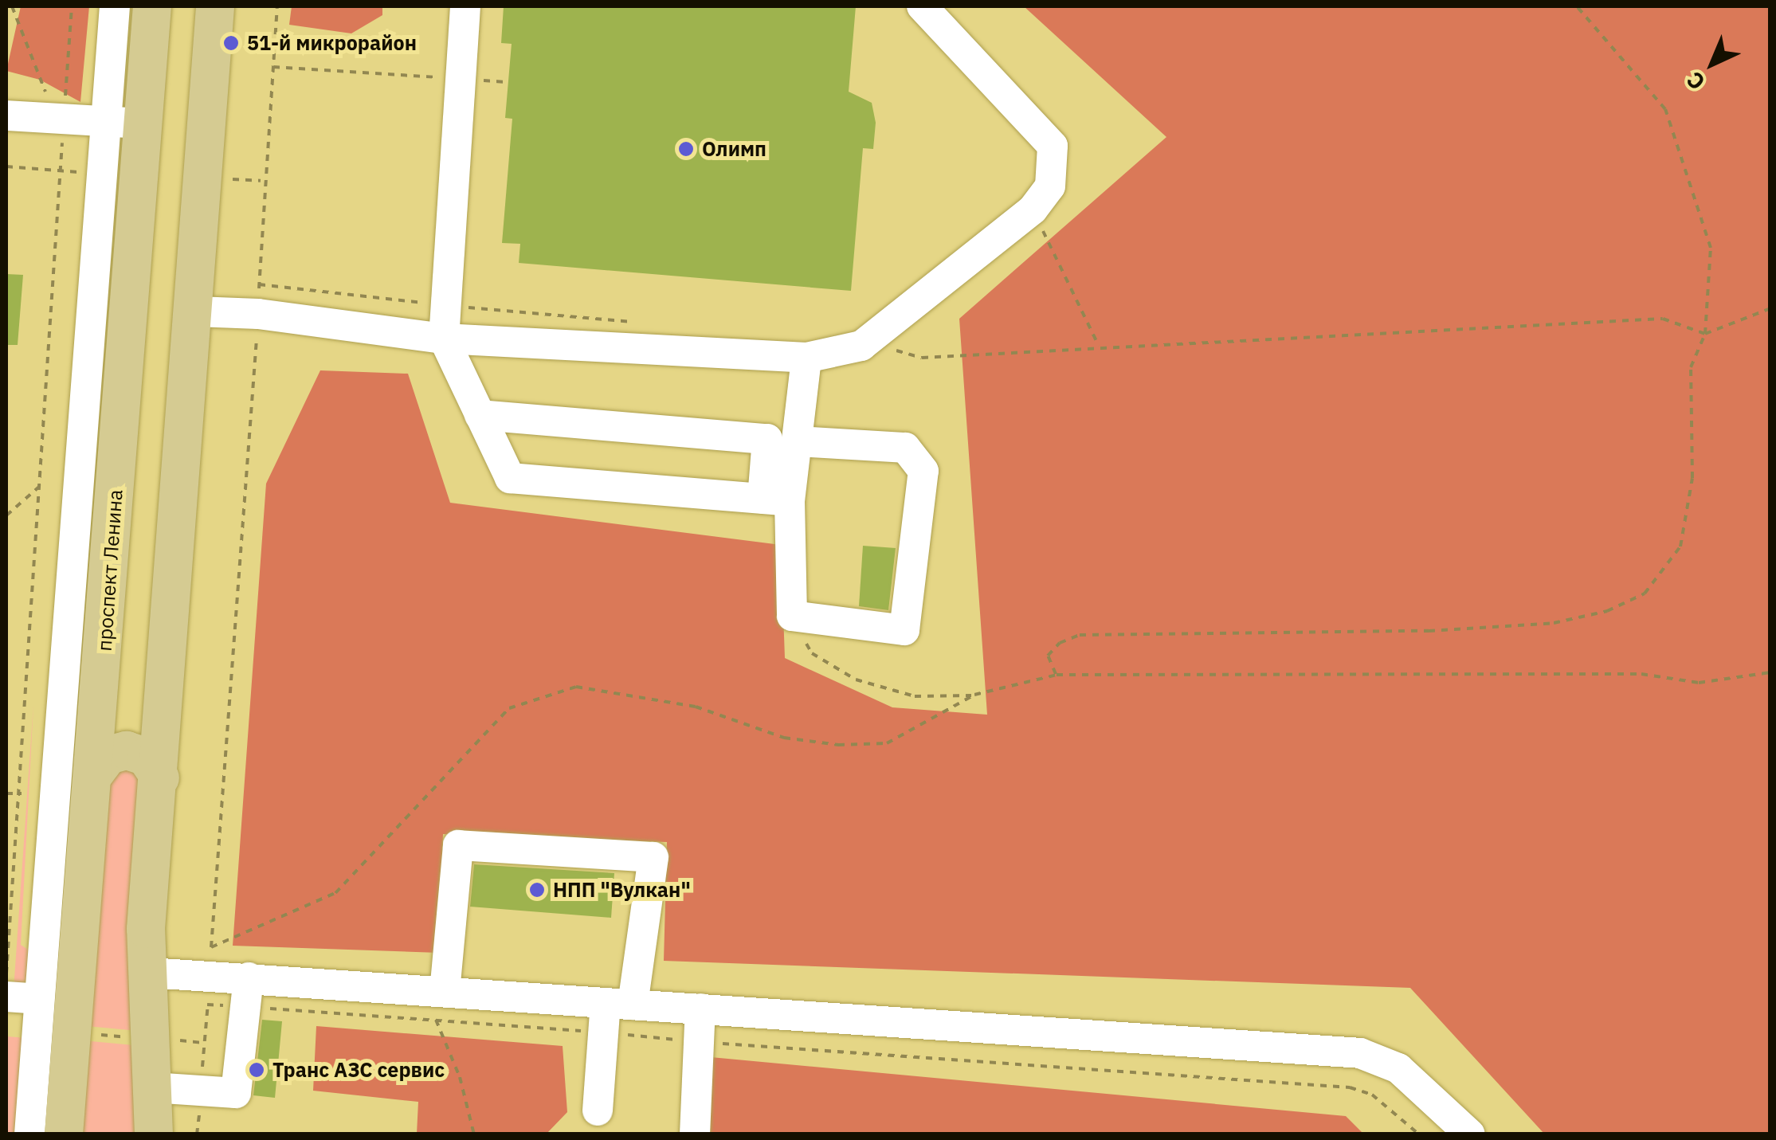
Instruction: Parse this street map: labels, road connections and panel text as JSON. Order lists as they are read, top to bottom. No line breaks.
{"streets":{"main road":["проспект Ленина"]},"places":["51-й микрорайон","Олимп","НПП \"Вулкан\"","Транс АЗС сервис"],"north":"bottom left"}
